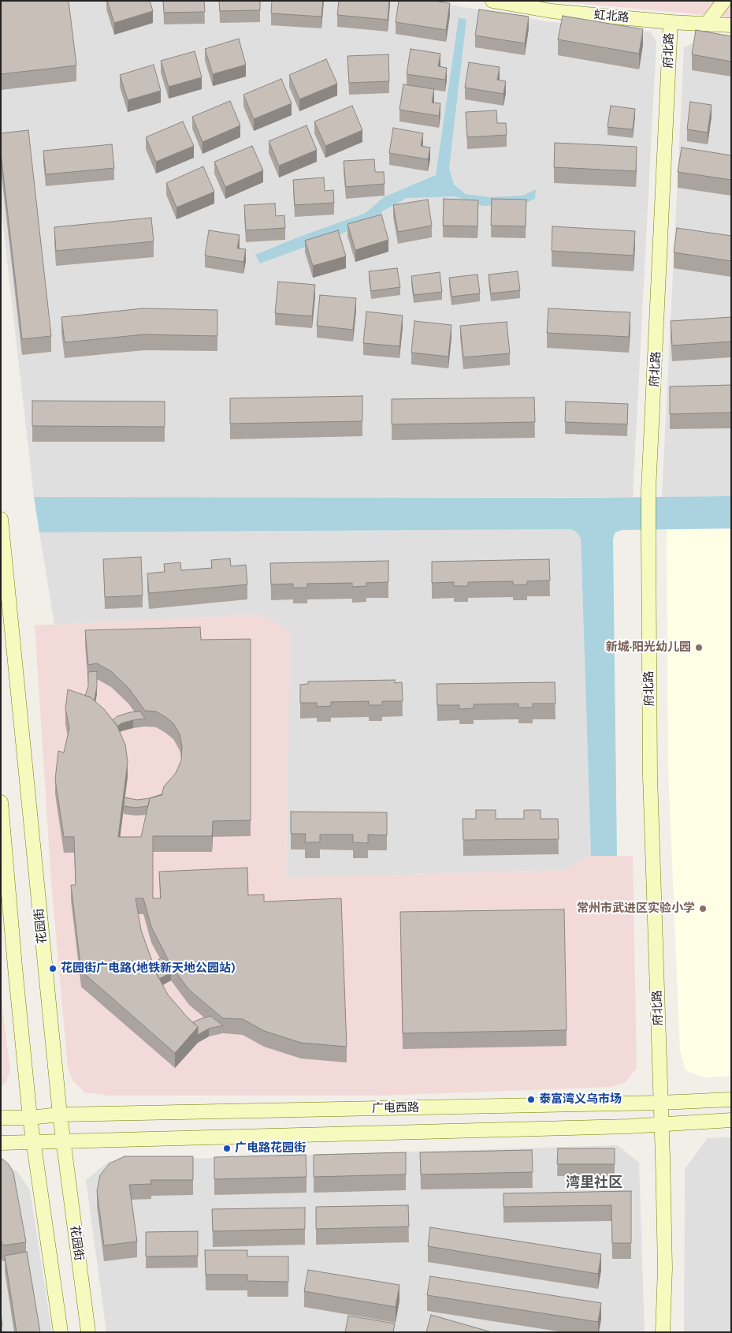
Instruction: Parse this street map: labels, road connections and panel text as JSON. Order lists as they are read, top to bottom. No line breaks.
{"streets":{"main road":["虹北路","府北路","花园街","广电西路"]},"crossings":[["虹北路","府北路"],["府北路","广电西路"],["花园街","广电西路"]],"districts":["湾里社区"],"places":["新城·阳光幼儿园","常州市武进区实验小学","花园街广电路(地铁新天地公园站)","泰富湾义乌市场","广电路花园街"]}
